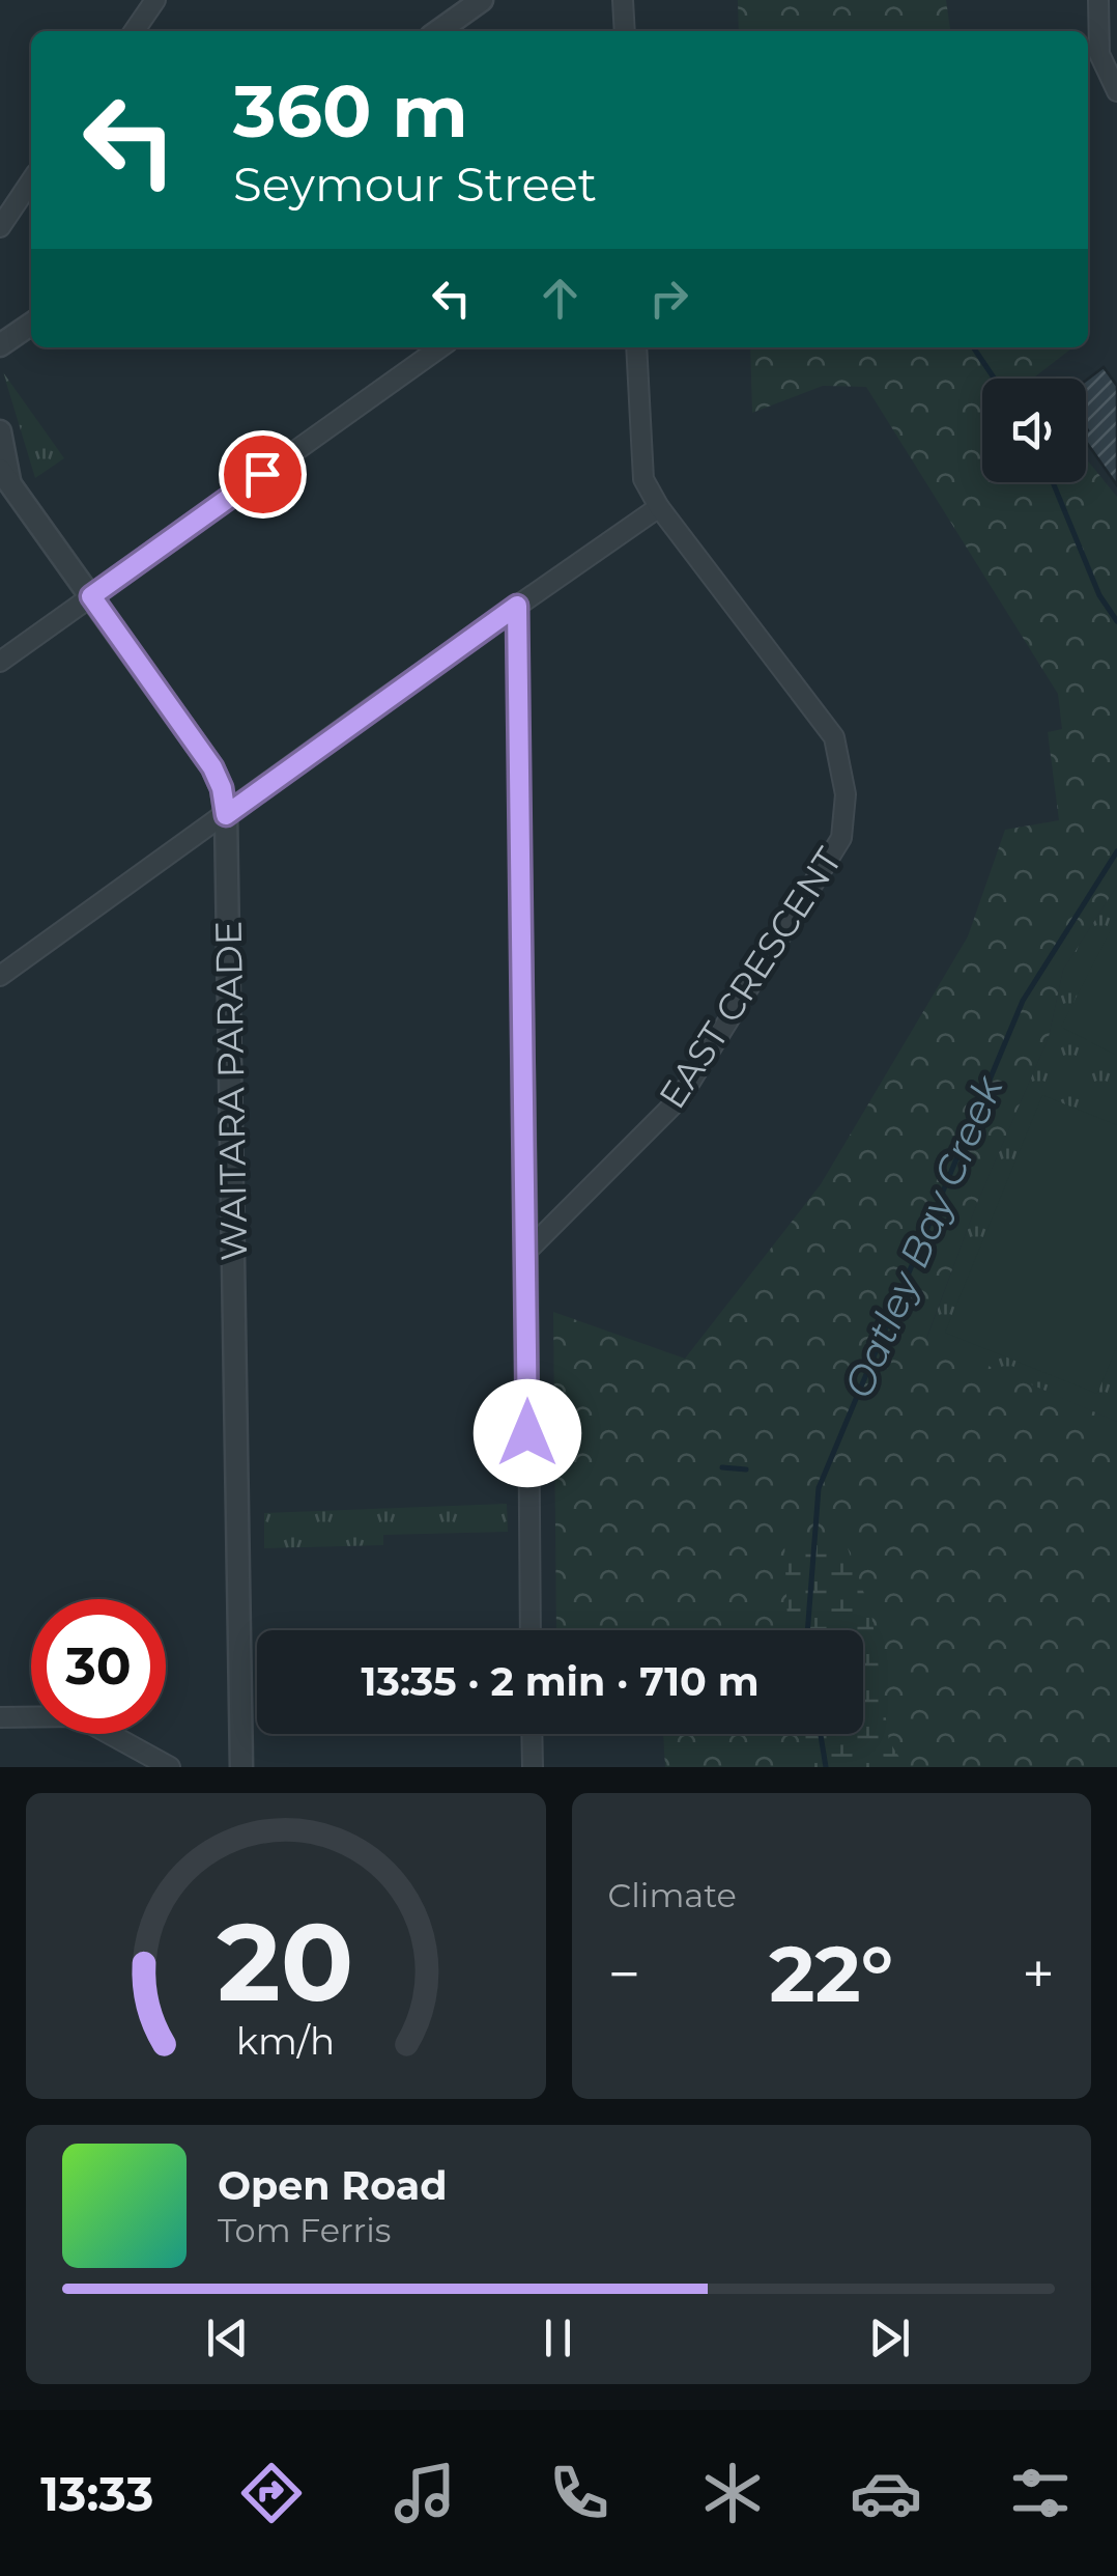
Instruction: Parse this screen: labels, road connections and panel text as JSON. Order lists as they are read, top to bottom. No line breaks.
{"streets":{"street":["EAST CRESCENT","WAITARA PARADE"]},"water":["Oatley Bay Creek"],"page":{"turn":["360 m","Seymour Street"],"limit":"30","trip":"13:35 · 2 min · 710 m","tile":"Climate","heat":["−","22°","+"],"song":["Open Road","Tom Ferris"],"tabs":"13:33","gauge":["20","km/h"]}}
